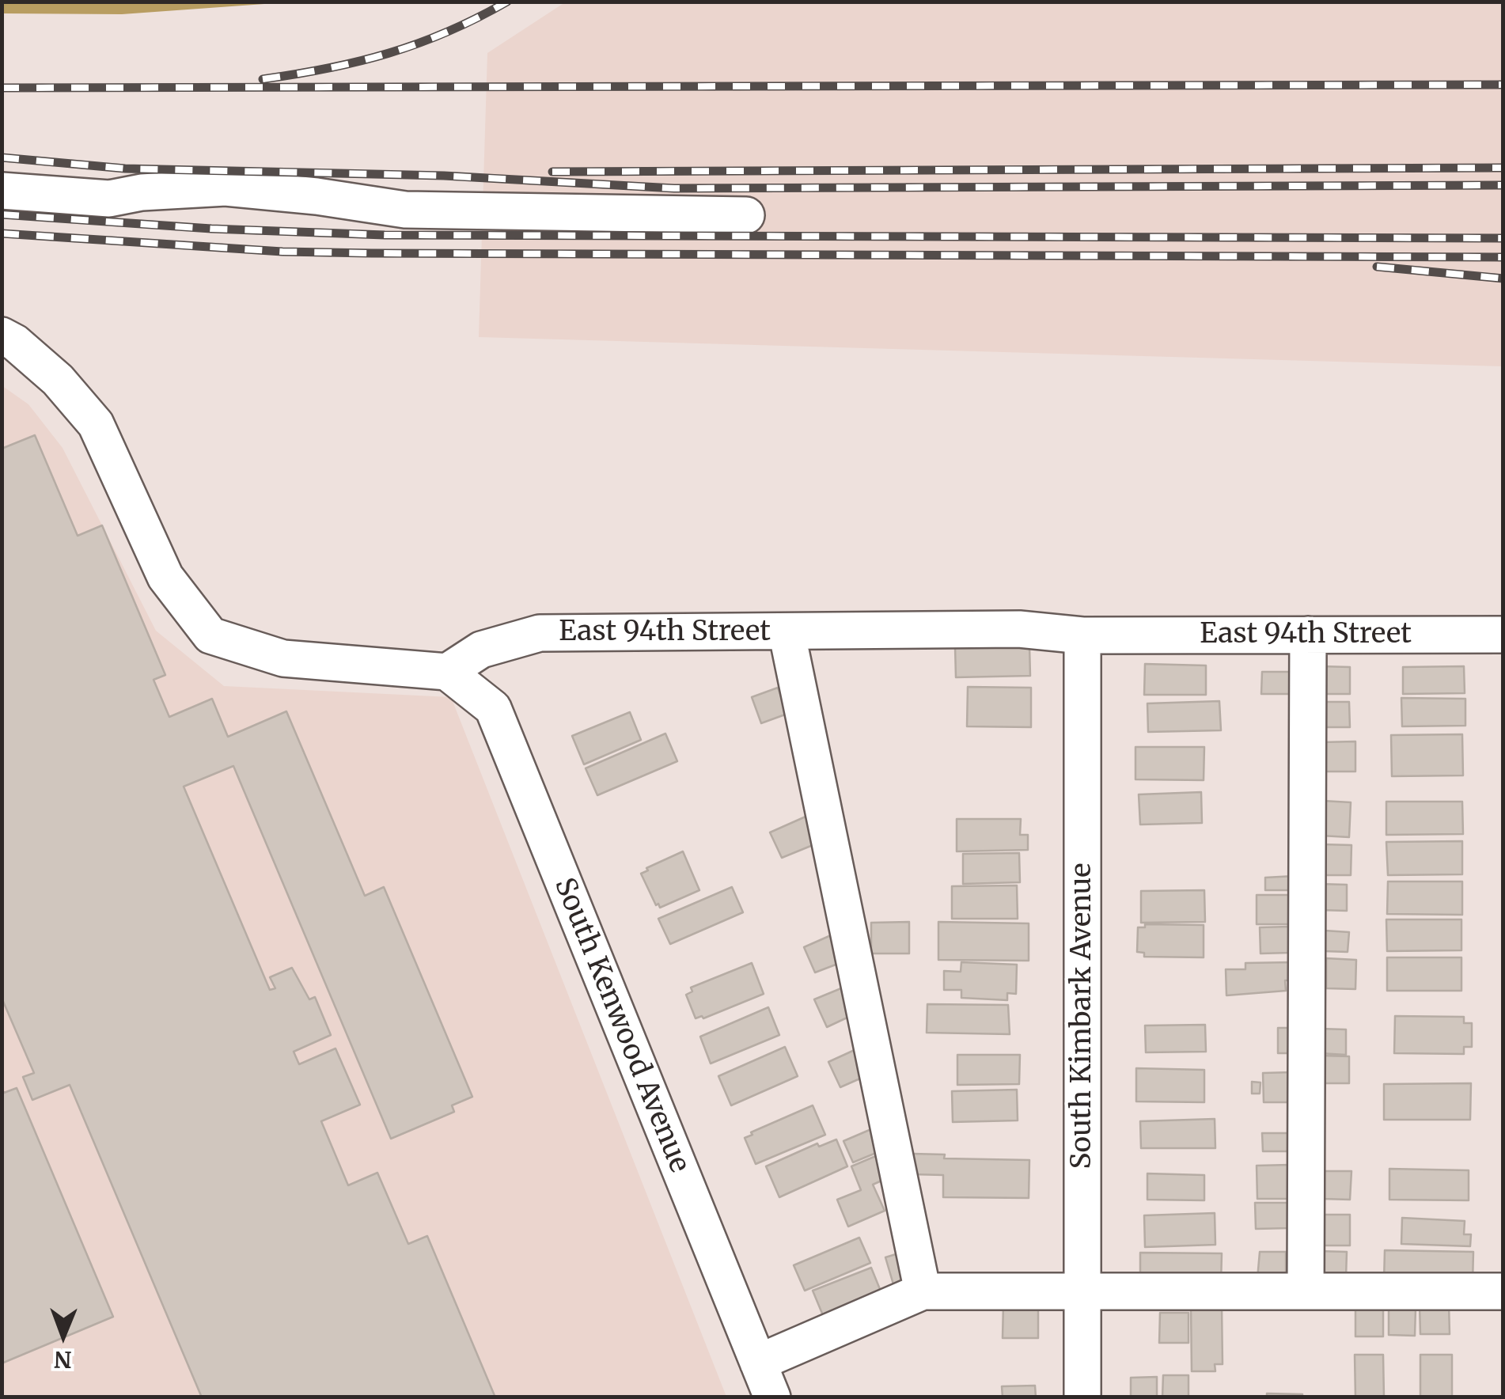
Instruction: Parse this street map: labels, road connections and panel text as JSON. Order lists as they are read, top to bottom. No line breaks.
{"streets":{"street":["East 94th Street","South Kimbark Avenue","South Kenwood Avenue"]},"crossings":[["East 94th Street","South Kimbark Avenue"],["East 94th Street","South Kenwood Avenue"]],"north":"bottom"}
